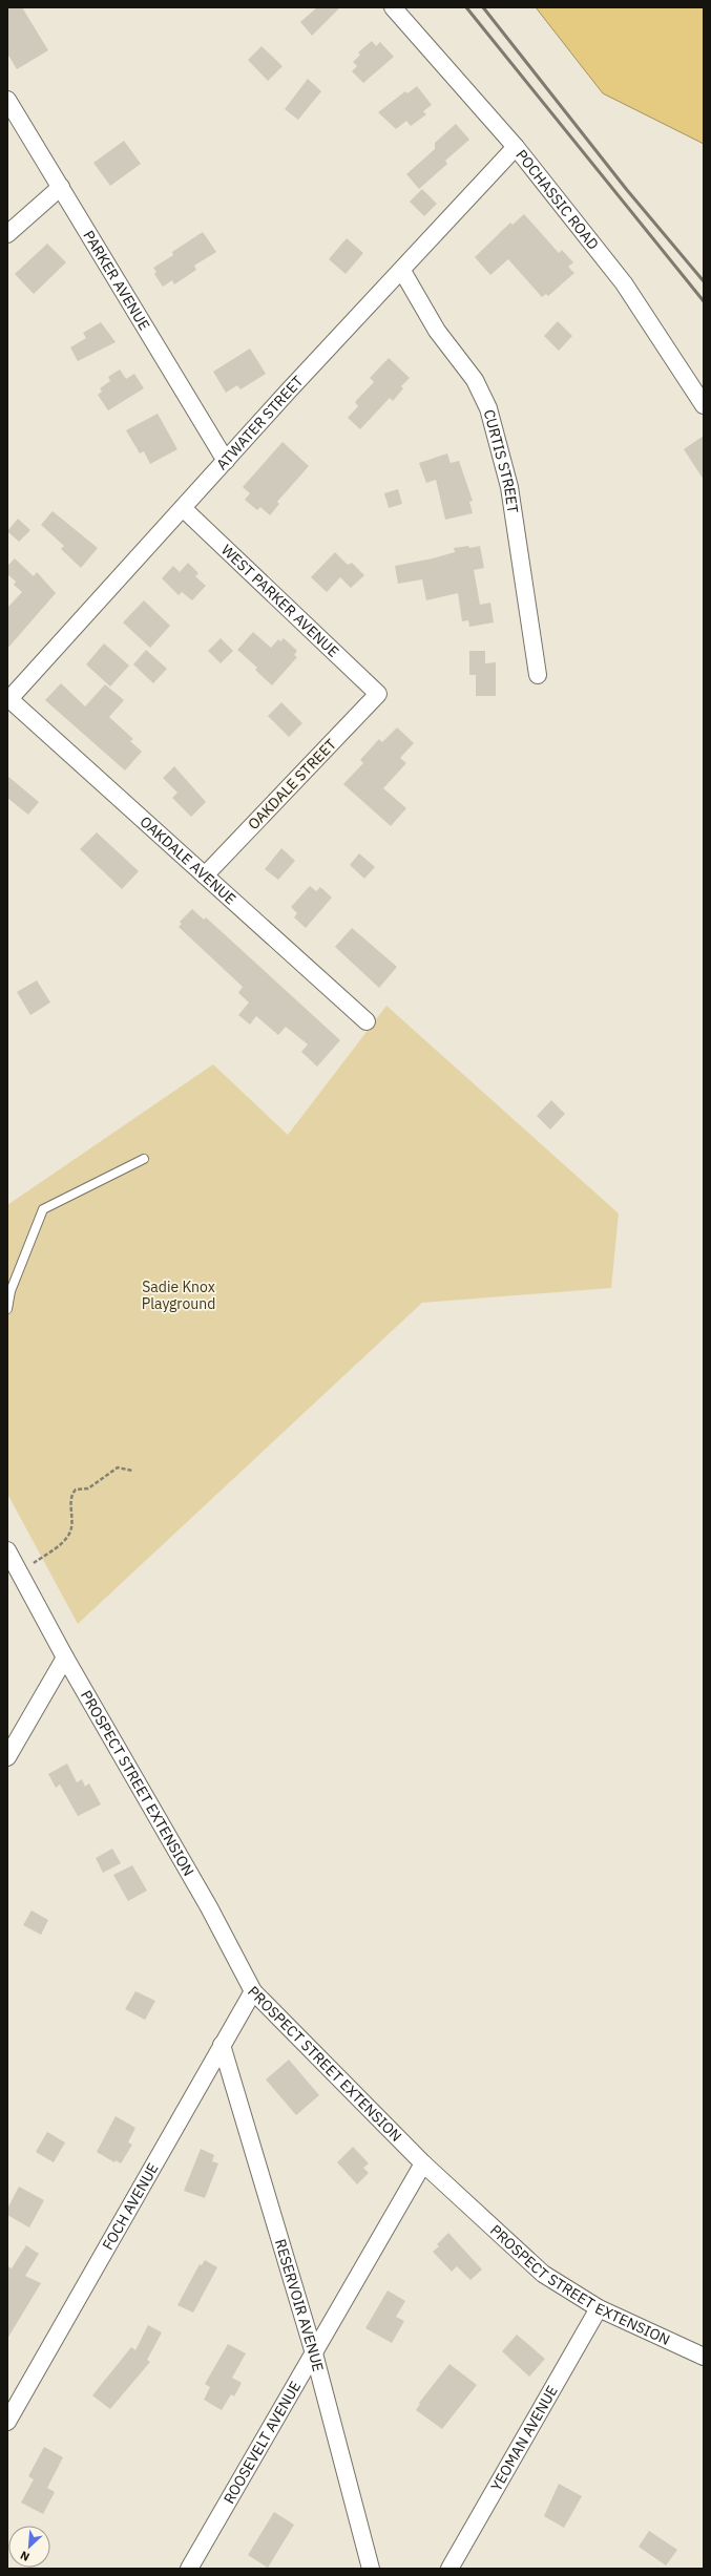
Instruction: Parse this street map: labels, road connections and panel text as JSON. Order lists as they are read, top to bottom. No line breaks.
{"streets":{"street":["POCHASSIC ROAD","PARKER AVENUE","ATWATER STREET","CURTIS STREET","WEST PARKER AVENUE","OAKDALE STREET","OAKDALE AVENUE","PROSPECT STREET EXTENSION","FOCH AVENUE","RESERVOIR AVENUE","YEOMAN AVENUE","ROOSEVELT AVENUE"]},"crossings":[["POCHASSIC ROAD","ATWATER STREET"],["PARKER AVENUE","ATWATER STREET"],["ATWATER STREET","CURTIS STREET"],["ATWATER STREET","WEST PARKER AVENUE"],["ATWATER STREET","OAKDALE AVENUE"],["WEST PARKER AVENUE","OAKDALE STREET"],["OAKDALE STREET","OAKDALE AVENUE"],["PROSPECT STREET EXTENSION","FOCH AVENUE"],["PROSPECT STREET EXTENSION","YEOMAN AVENUE"],["PROSPECT STREET EXTENSION","ROOSEVELT AVENUE"],["FOCH AVENUE","RESERVOIR AVENUE"],["RESERVOIR AVENUE","ROOSEVELT AVENUE"]],"parks":["Sadie Knox Playground"],"north":"bottom left"}
